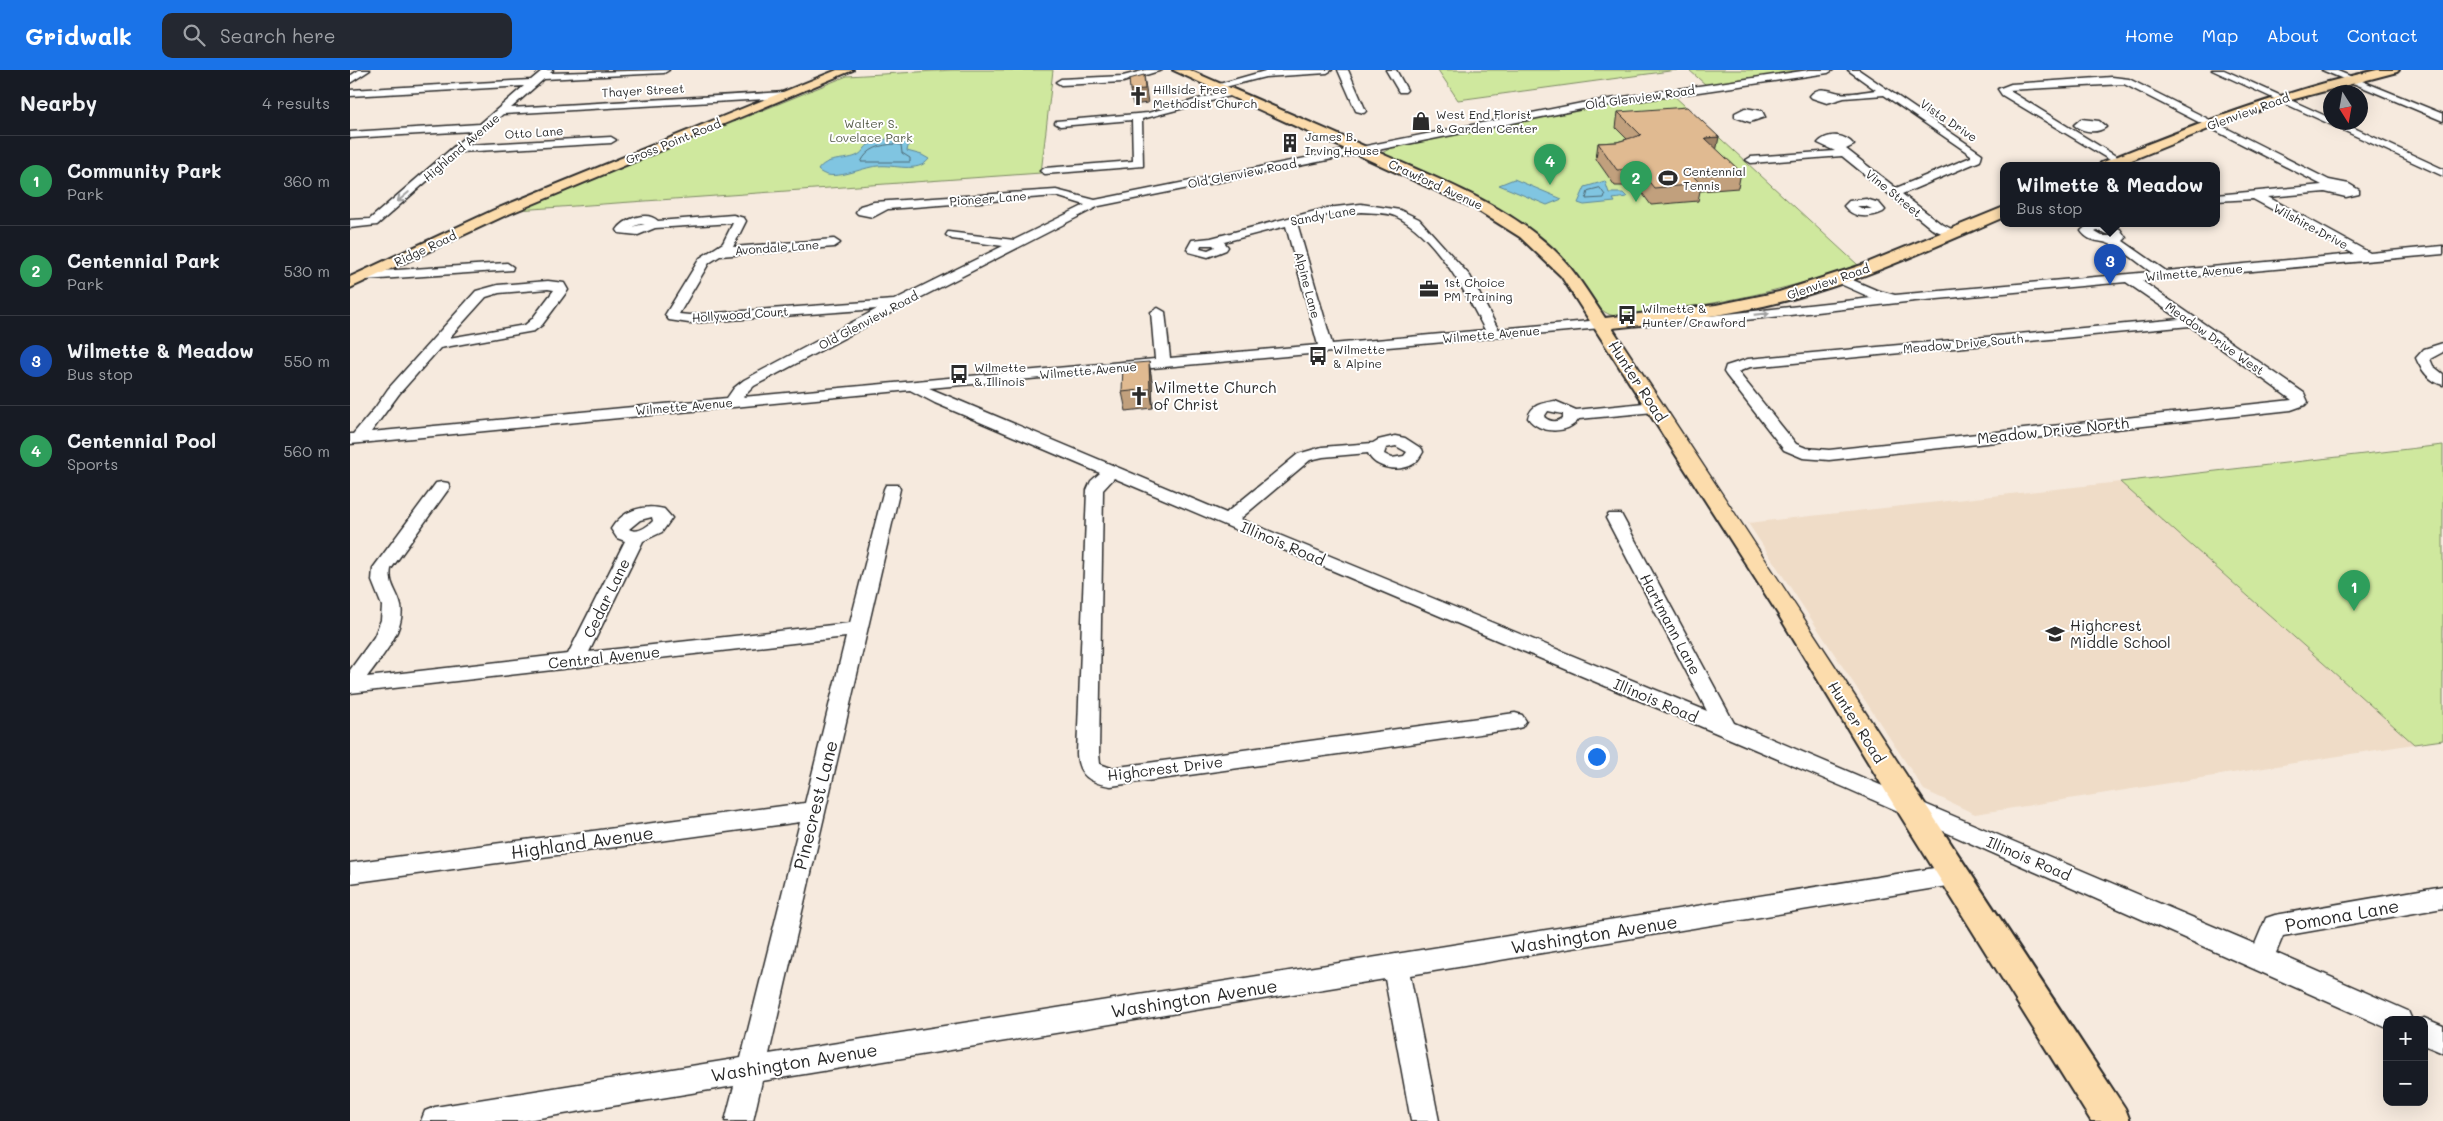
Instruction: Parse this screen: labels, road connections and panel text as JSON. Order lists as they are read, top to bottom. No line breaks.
{"streets":{"main road":["Glenview Road","Gross Point Road","Crawford Avenue","Ridge Road","Wilmette Avenue","Hunter Road"],"street":["Thayer Street","Old Glenview Road","Vista Drive","Otto Lane","Highland Avenue","Vine Street","Pioneer Lane","Sandy Lane","Wilshire Drive","Avondale Lane","Alpine Lane","Hollywood Court","Meadow Drive West","Meadow Drive South","Meadow Drive North","Illinois Road","Cedar Lane","Hartmann Lane","Central Avenue","Highcrest Drive","Pinecrest Lane","Pomona Lane","Washington Avenue"]},"crossings":[["Thayer Street","Gross Point Road"],["Thayer Street","Highland Avenue"],["Old Glenview Road","Crawford Avenue"],["Old Glenview Road","Pioneer Lane"],["Old Glenview Road","Wilmette Avenue"],["Old Glenview Road","Hollywood Court"],["Glenview Road","Vine Street"],["Glenview Road","Wilmette Avenue"],["Vista Drive","Vine Street"],["Otto Lane","Highland Avenue"],["Gross Point Road","Ridge Road"],["Highland Avenue","Pinecrest Lane"],["Crawford Avenue","Wilmette Avenue"],["Crawford Avenue","Hunter Road"],["Sandy Lane","Wilmette Avenue"],["Sandy Lane","Alpine Lane"],["Wilshire Drive","Wilmette Avenue"],["Avondale Lane","Hollywood Court"],["Wilmette Avenue","Alpine Lane"],["Wilmette Avenue","Meadow Drive West"],["Wilmette Avenue","Hunter Road"],["Wilmette Avenue","Illinois Road"],["Meadow Drive West","Meadow Drive South"],["Meadow Drive West","Meadow Drive North"],["Meadow Drive South","Meadow Drive North"],["Hunter Road","Illinois Road"],["Hunter Road","Washington Avenue"],["Illinois Road","Hartmann Lane"],["Illinois Road","Highcrest Drive"],["Illinois Road","Pomona Lane"],["Cedar Lane","Central Avenue"],["Central Avenue","Pinecrest Lane"],["Pinecrest Lane","Washington Avenue"]],"parks":["Walter S. Lovelace Park"],"places":{"church":["Hillside Free Methodist Church","Wilmette Church of Christ"],"shop":["West End Florist & Garden Center"],"building":["James B. Irving House"],"sports":["Centennial Tennis"],"office":["1st Choice PM Training"],"bus stop":["Wilmette & Hunter/Crawford","Wilmette & Alpine","Wilmette & Illinois"],"school or university":["Highcrest Middle School"]},"north":"bottom","page":{"header":"Gridwalk","search":"Search here","nav":["Home","Map","About","Contact"],"heading":["Nearby","4 results"],"list":[{"mark":"1","name":"Community Park","note":"Park","value":"360 m"},{"mark":"2","name":"Centennial Park","note":"Park","value":"530 m"},{"mark":"3","name":"Wilmette & Meadow","note":"Bus stop","value":"550 m"},{"mark":"4","name":"Centennial Pool","note":"Sports","value":"560 m"}],"pins":["4","2","3","1"],"popup":["Wilmette & Meadow","Bus stop"],"map_buttons":["+","−"]}}
